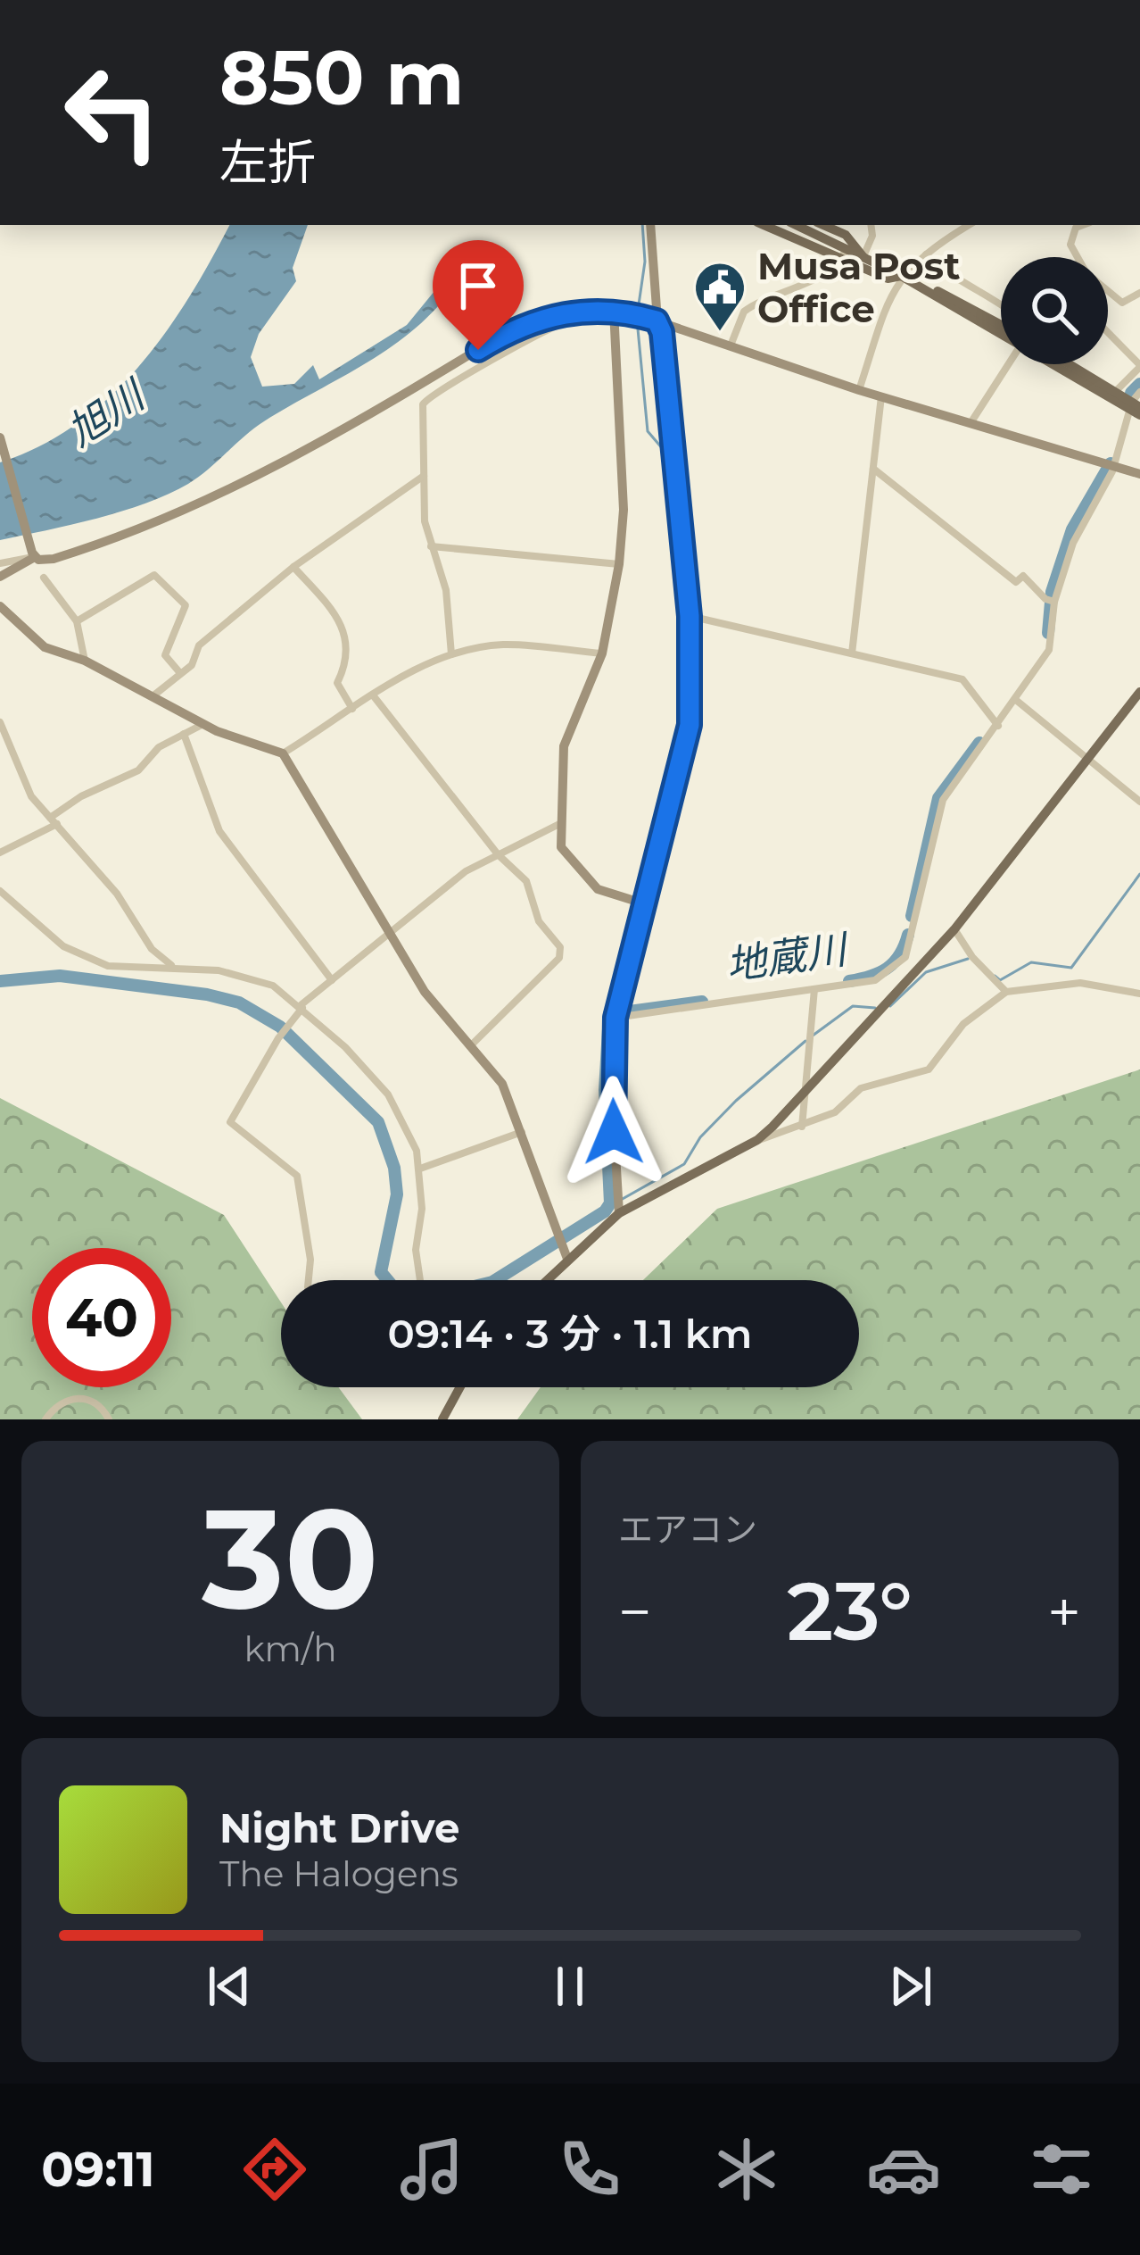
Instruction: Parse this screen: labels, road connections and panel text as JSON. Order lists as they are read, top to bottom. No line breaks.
{"water":["旭川","地蔵川"],"places":{"public building":["Musa Post Office"]},"page":{"turn":["850 m","左折"],"limit":"40","trip":"09:14 · 3 分 · 1.1 km","tile":[["30","km/h"],"エアコン"],"heat":["−","23°","+"],"song":["Night Drive","The Halogens"],"tabs":"09:11"}}
